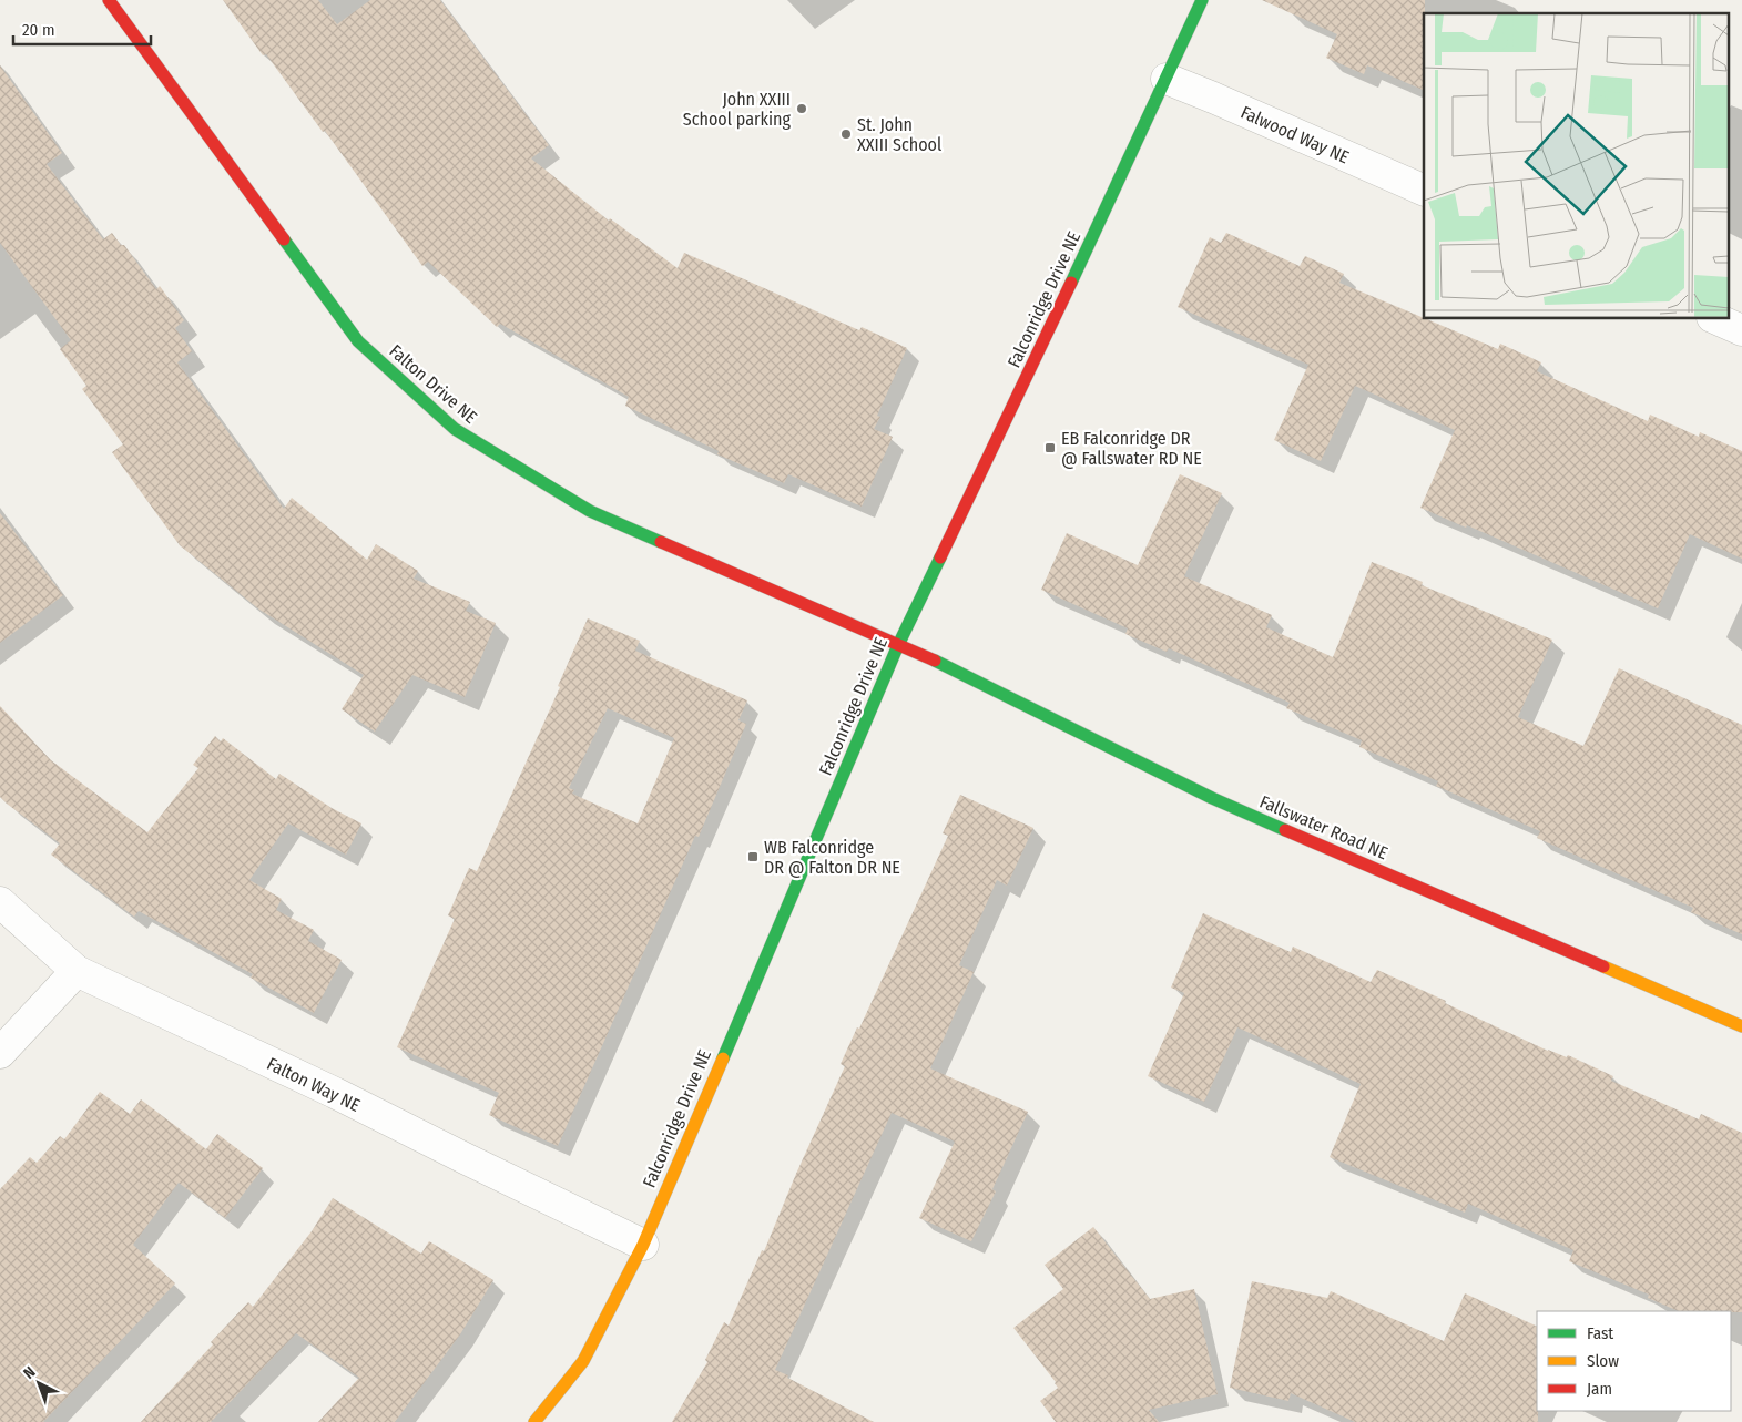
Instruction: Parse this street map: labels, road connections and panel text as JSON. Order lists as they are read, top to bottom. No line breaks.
{"streets":{"street":["Falwood Way NE","Falconridge Drive NE","Falton Drive NE","Fallswater Road NE","Falton Way NE"]},"crossings":[["Falwood Way NE","Falconridge Drive NE"],["Falconridge Drive NE","Falton Drive NE"],["Falconridge Drive NE","Fallswater Road NE"],["Falconridge Drive NE","Falton Way NE"],["Falton Drive NE","Fallswater Road NE"]],"places":{"other":["John XXIII School parking","St. John XXIII School"],"transit":["EB Falconridge DR @ Fallswater RD NE","WB Falconridge DR @ Falton DR NE"]},"legend":["Fast","Slow","Jam"],"scale_bar":"20 m","north":"top left"}
